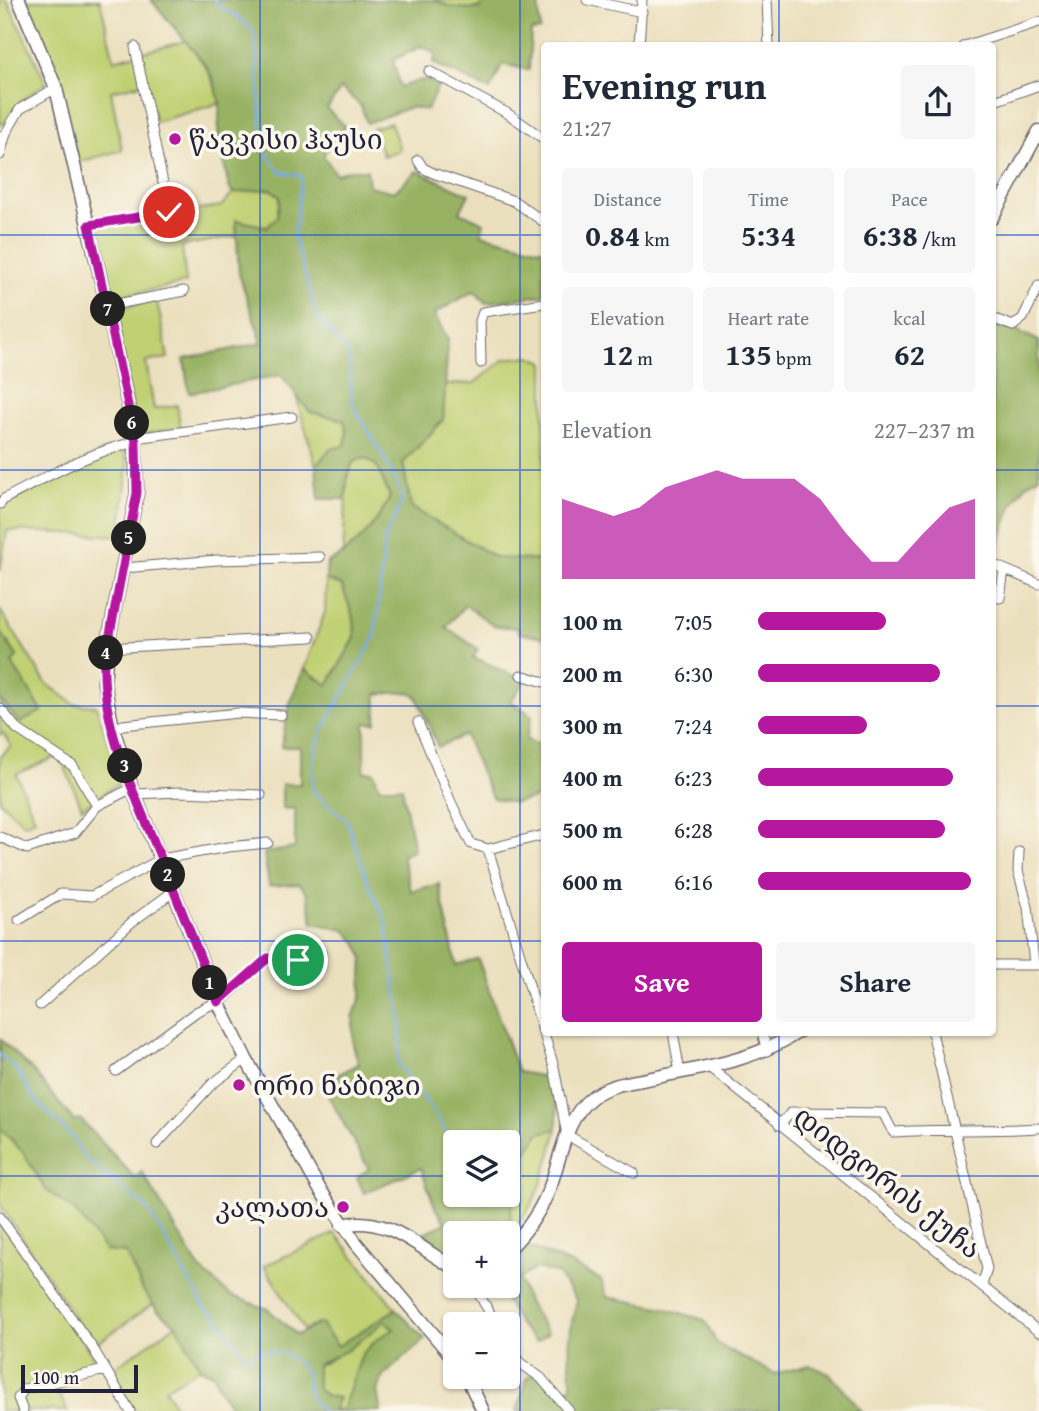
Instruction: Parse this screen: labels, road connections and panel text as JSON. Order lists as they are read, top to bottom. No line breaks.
{"streets":{"street":["დიდგორის ქუჩა"]},"places":["წავკისი ჰაუსი","ორი ნაბიჯი","კალათა"],"scale_bar":"100 m","page":{"heading":["Evening run","21:27"],"stats":[["Distance","0.84 km"],["Time","5:34"],["Pace","6:38 /km"],["Elevation","12 m"],["Heart rate","135 bpm"],["kcal","62"]],"pins":["7","6","5","4","3","2","1"],"chart":["Elevation","227–237 m"],"list":[{"name":"100 m","note":"7:05"},{"name":"200 m","note":"6:30"},{"name":"300 m","note":"7:24"},{"name":"400 m","note":"6:23"},{"name":"500 m","note":"6:28"},{"name":"600 m","note":"6:16"}],"buttons":["Save","Share"],"map_buttons":["+","−"],"scale":"100 m"}}
